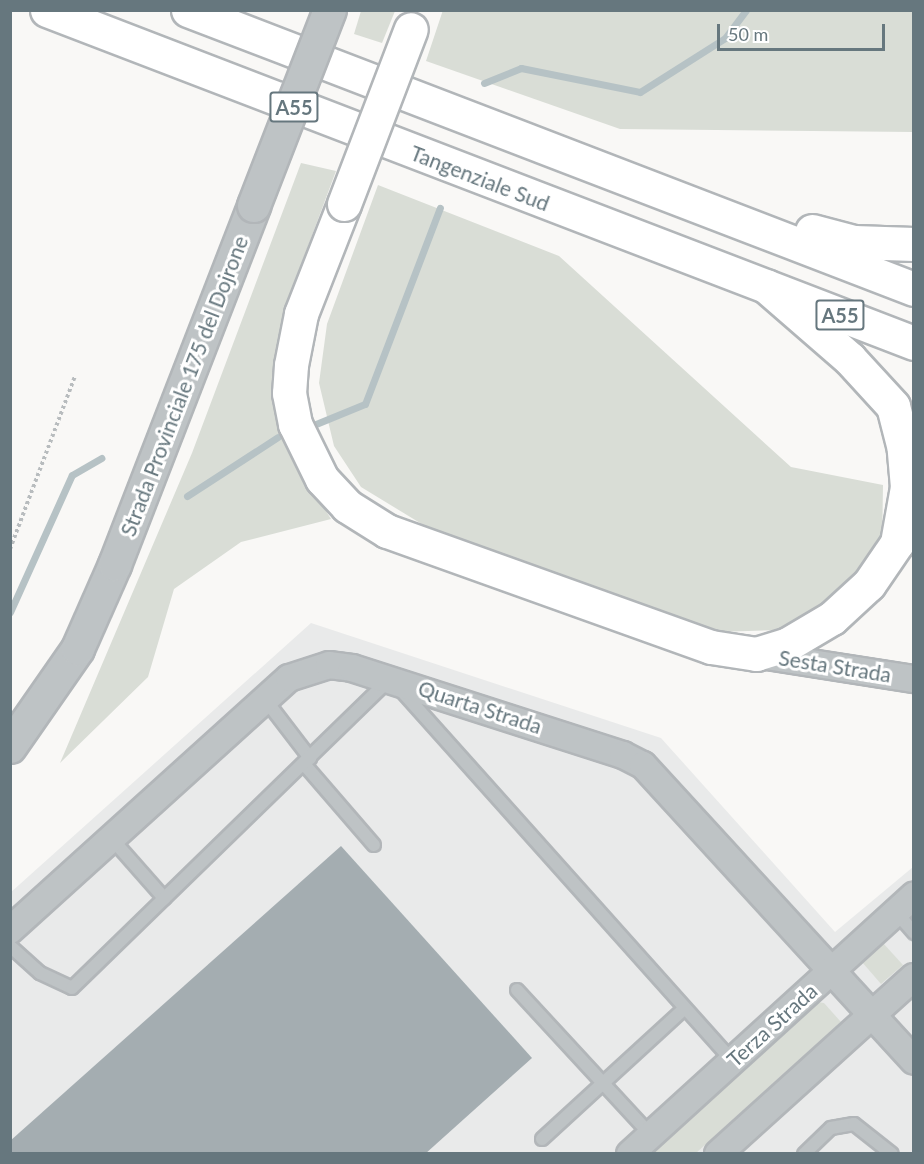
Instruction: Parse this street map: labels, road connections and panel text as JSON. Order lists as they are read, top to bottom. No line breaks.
{"streets":{"highway":["A55","Tangenziale Sud"],"street":["Strada Provinciale 175 del Dojrone","Sesta Strada","Quarta Strada","Terza Strada"]},"crossings":[["Quarta Strada","Terza Strada"]],"scale_bar":"50 m"}
